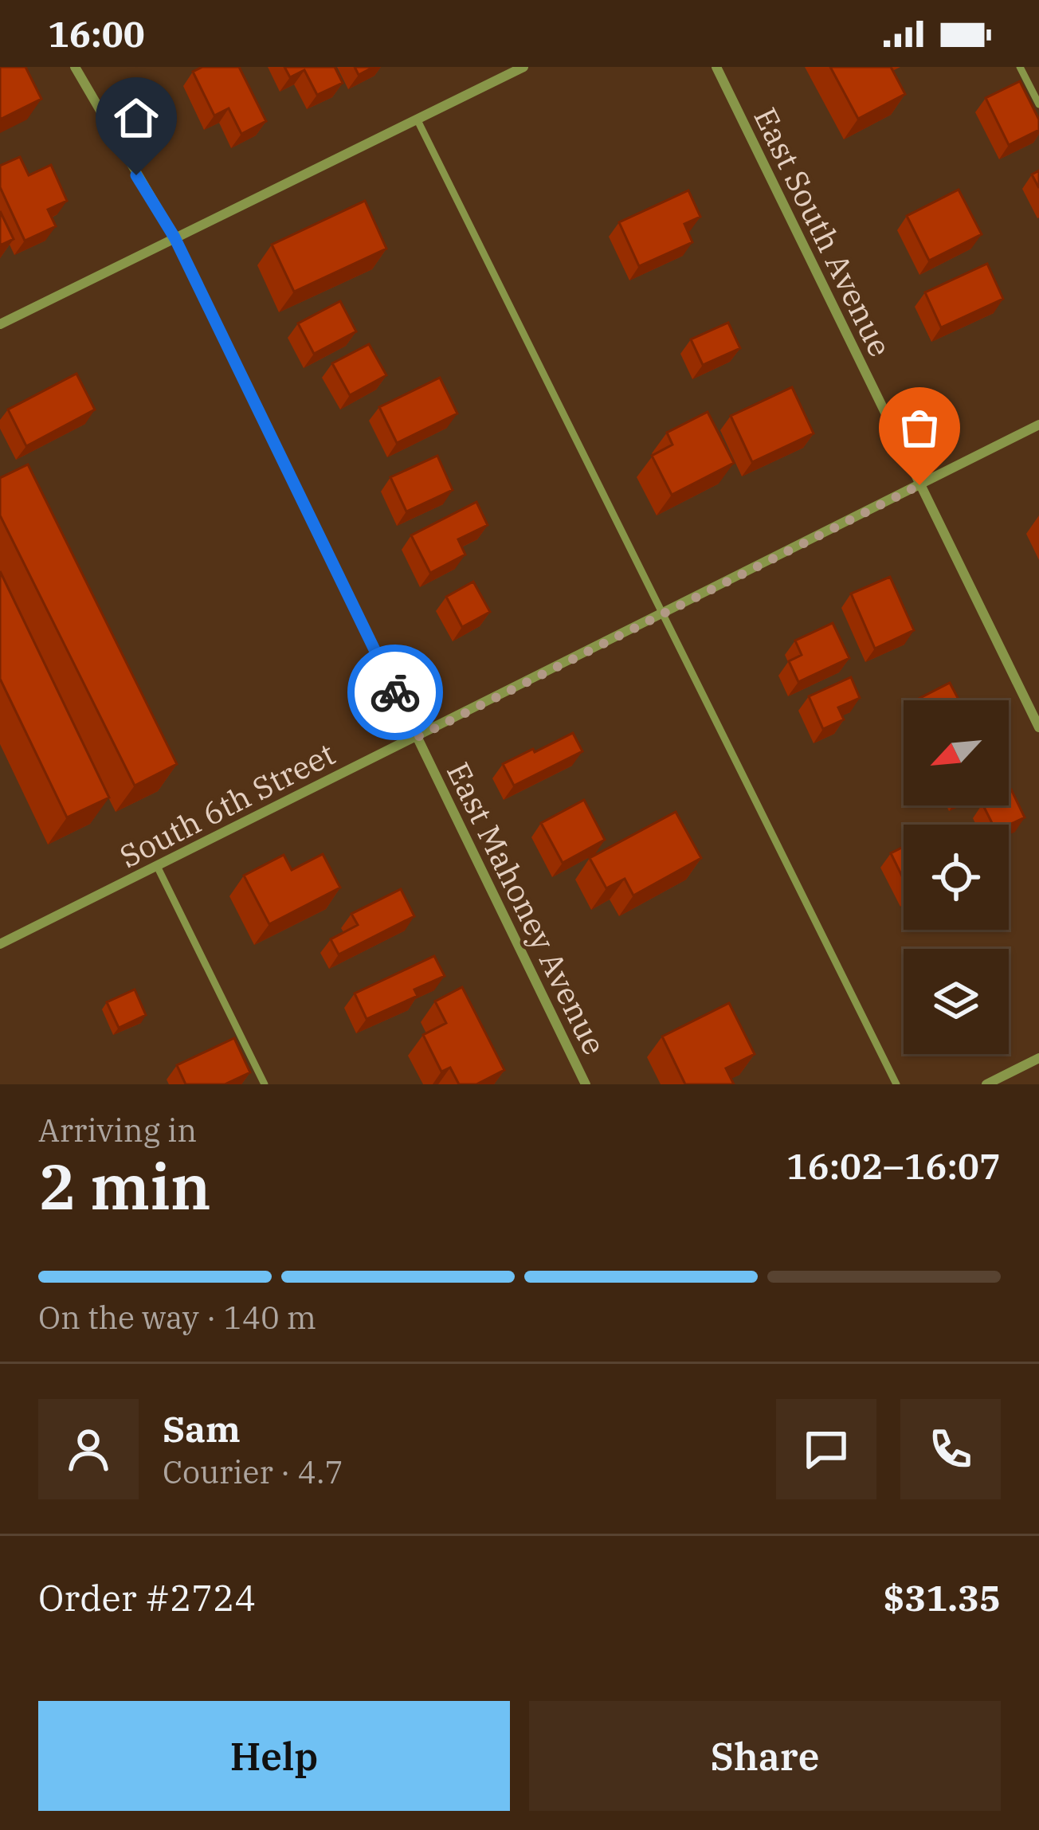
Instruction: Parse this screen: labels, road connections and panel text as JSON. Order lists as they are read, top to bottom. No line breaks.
{"streets":{"street":["East South Avenue","South 6th Street","East Mahoney Avenue"]},"crossings":[["East South Avenue","South 6th Street"],["South 6th Street","East Mahoney Avenue"]],"north":"bottom left","page":{"status":"16:00","heading":["2 min","Arriving in","16:02–16:07"],"panel":["Sam","Courier · 4.7","Order #2724","$31.35"],"bar":"On the way · 140 m","buttons":["Help","Share"]}}
